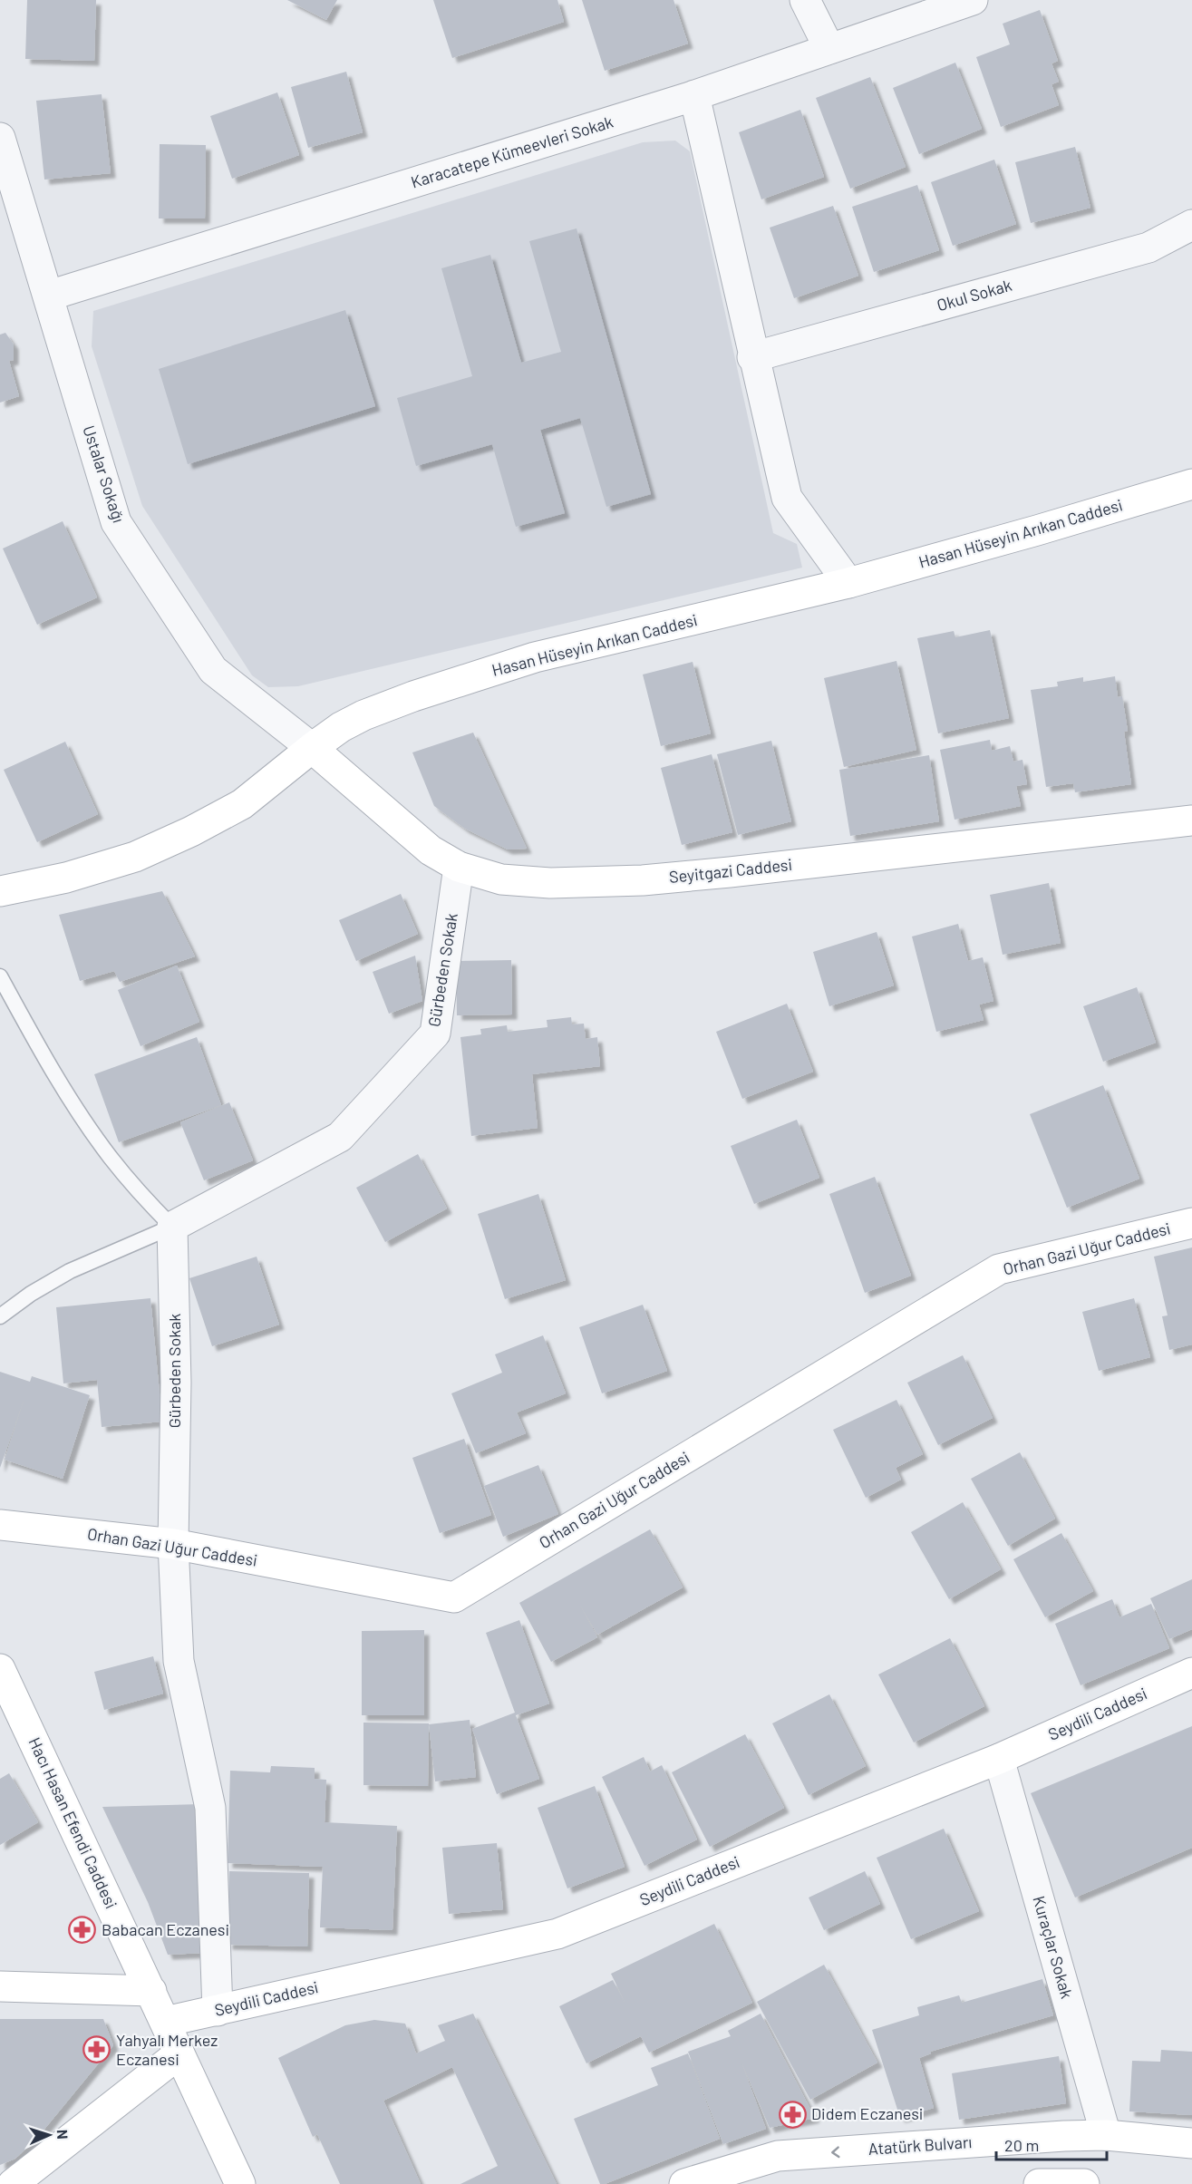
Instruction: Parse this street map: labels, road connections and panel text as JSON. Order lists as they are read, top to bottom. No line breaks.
{"streets":{"street":["Karacatepe Kümeevleri Sokak","Okul Sokak","Ustalar Sokağı","Hasan Hüseyin Arıkan Caddesi","Seyitgazi Caddesi","Gürbeden Sokak","Orhan Gazi Uğur Caddesi","Seydili Caddesi","Hacı Hasan Efendi Caddesi","Kuraçlar Sokak","Atatürk Bulvarı"]},"crossings":[["Karacatepe Kümeevleri Sokak","Ustalar Sokağı"],["Ustalar Sokağı","Hasan Hüseyin Arıkan Caddesi"],["Ustalar Sokağı","Seyitgazi Caddesi"],["Hasan Hüseyin Arıkan Caddesi","Seyitgazi Caddesi"],["Seyitgazi Caddesi","Gürbeden Sokak"],["Gürbeden Sokak","Orhan Gazi Uğur Caddesi"],["Gürbeden Sokak","Seydili Caddesi"],["Seydili Caddesi","Hacı Hasan Efendi Caddesi"],["Seydili Caddesi","Kuraçlar Sokak"],["Kuraçlar Sokak","Atatürk Bulvarı"]],"one_way":["Atatürk Bulvarı"],"places":{"pharmacy":["Babacan Eczanesi","Yahyalı Merkez Eczanesi","Didem Eczanesi"]},"scale_bar":"20 m","north":"right"}
